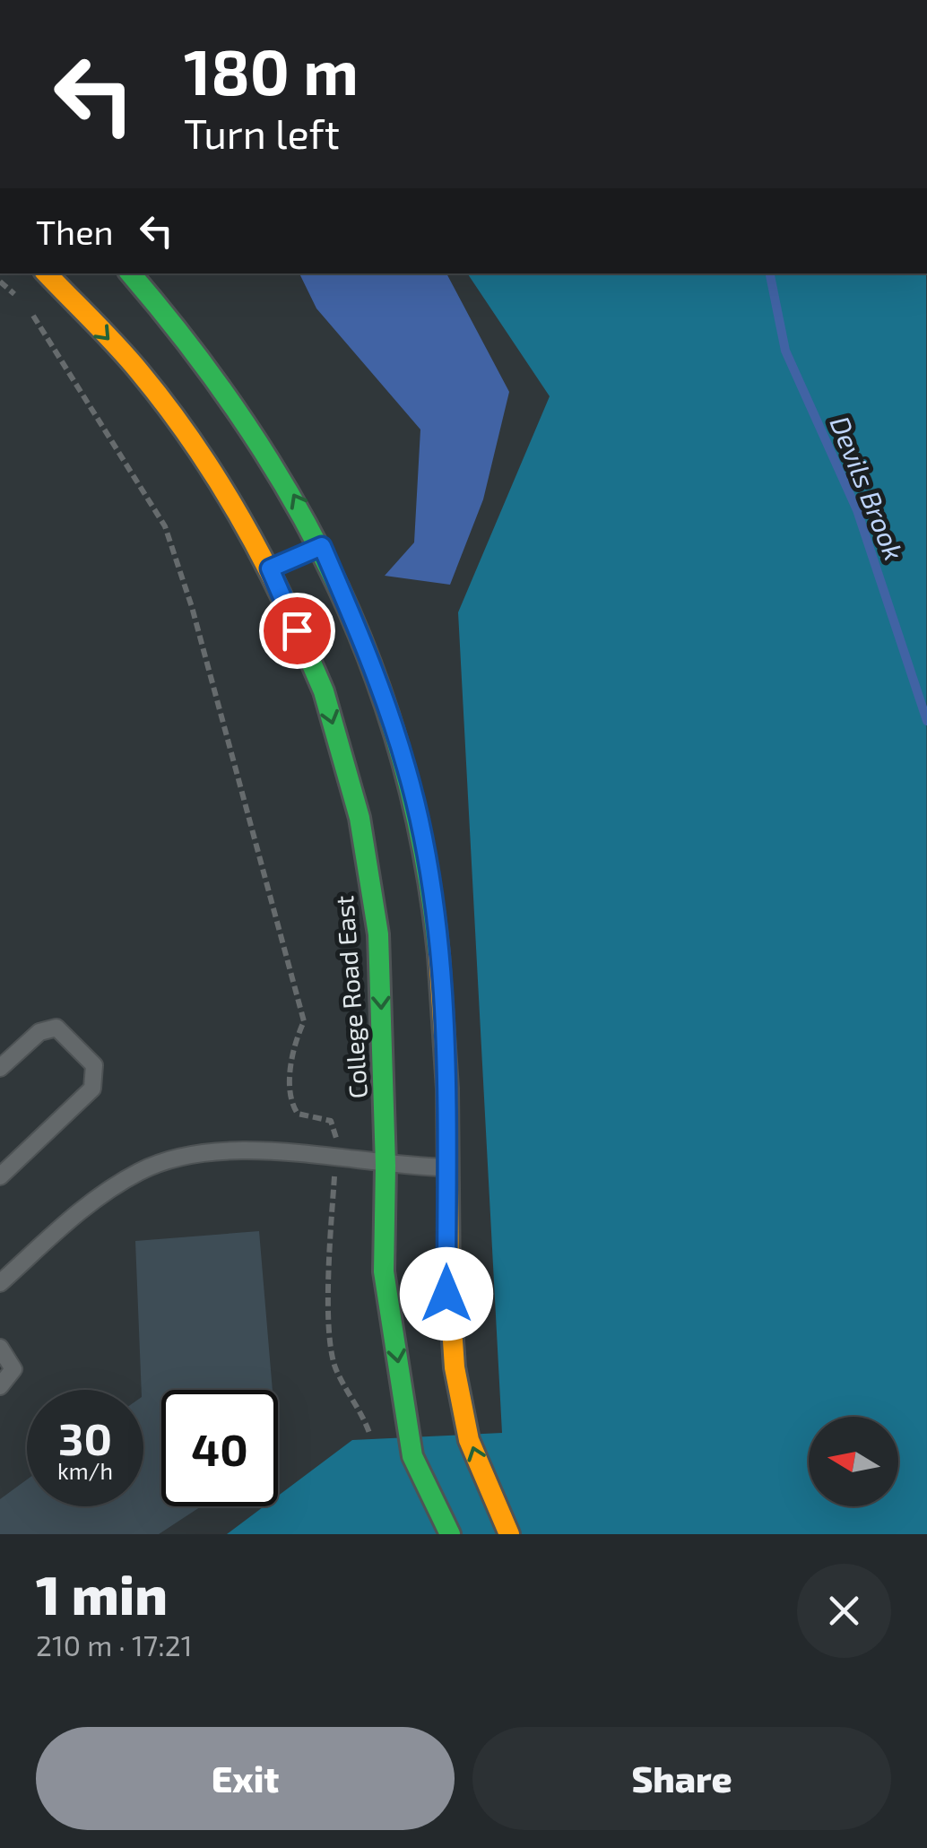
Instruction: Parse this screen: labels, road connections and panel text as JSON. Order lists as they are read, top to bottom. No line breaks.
{"streets":{"street":["College Road East"]},"water":["Devils Brook"],"north":"left","page":{"turn":["180 m","Turn left"],"then":"Then","speed":"30 km/h","limit":"40","heading":["1 min","210 m · 17:21"],"buttons":["Exit","Share"]}}
